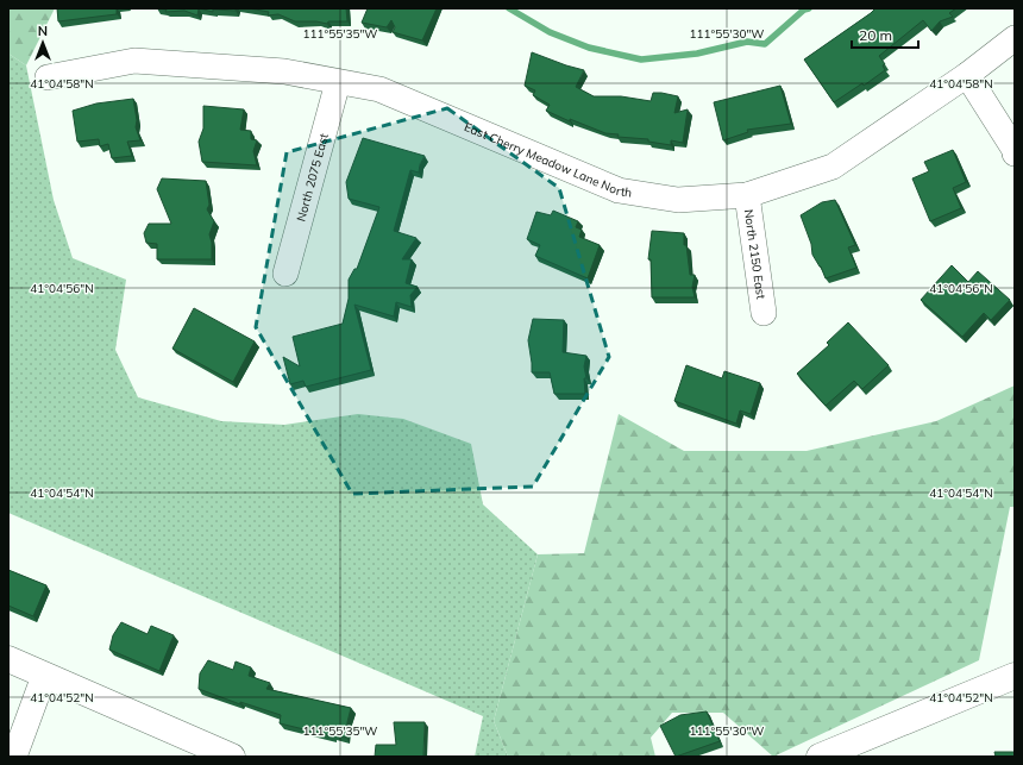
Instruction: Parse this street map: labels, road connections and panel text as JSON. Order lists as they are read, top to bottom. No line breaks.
{"streets":{"street":["East Cherry Meadow Lane North","North 2075 East","North 2150 East"]},"crossings":[["East Cherry Meadow Lane North","North 2075 East"],["East Cherry Meadow Lane North","North 2150 East"]],"scale_bar":"20 m","north":"top","coordinates":["111°55'35\"W","111°55'30\"W","41°04'58\"N","41°04'56\"N","41°04'54\"N","41°04'52\"N"]}
